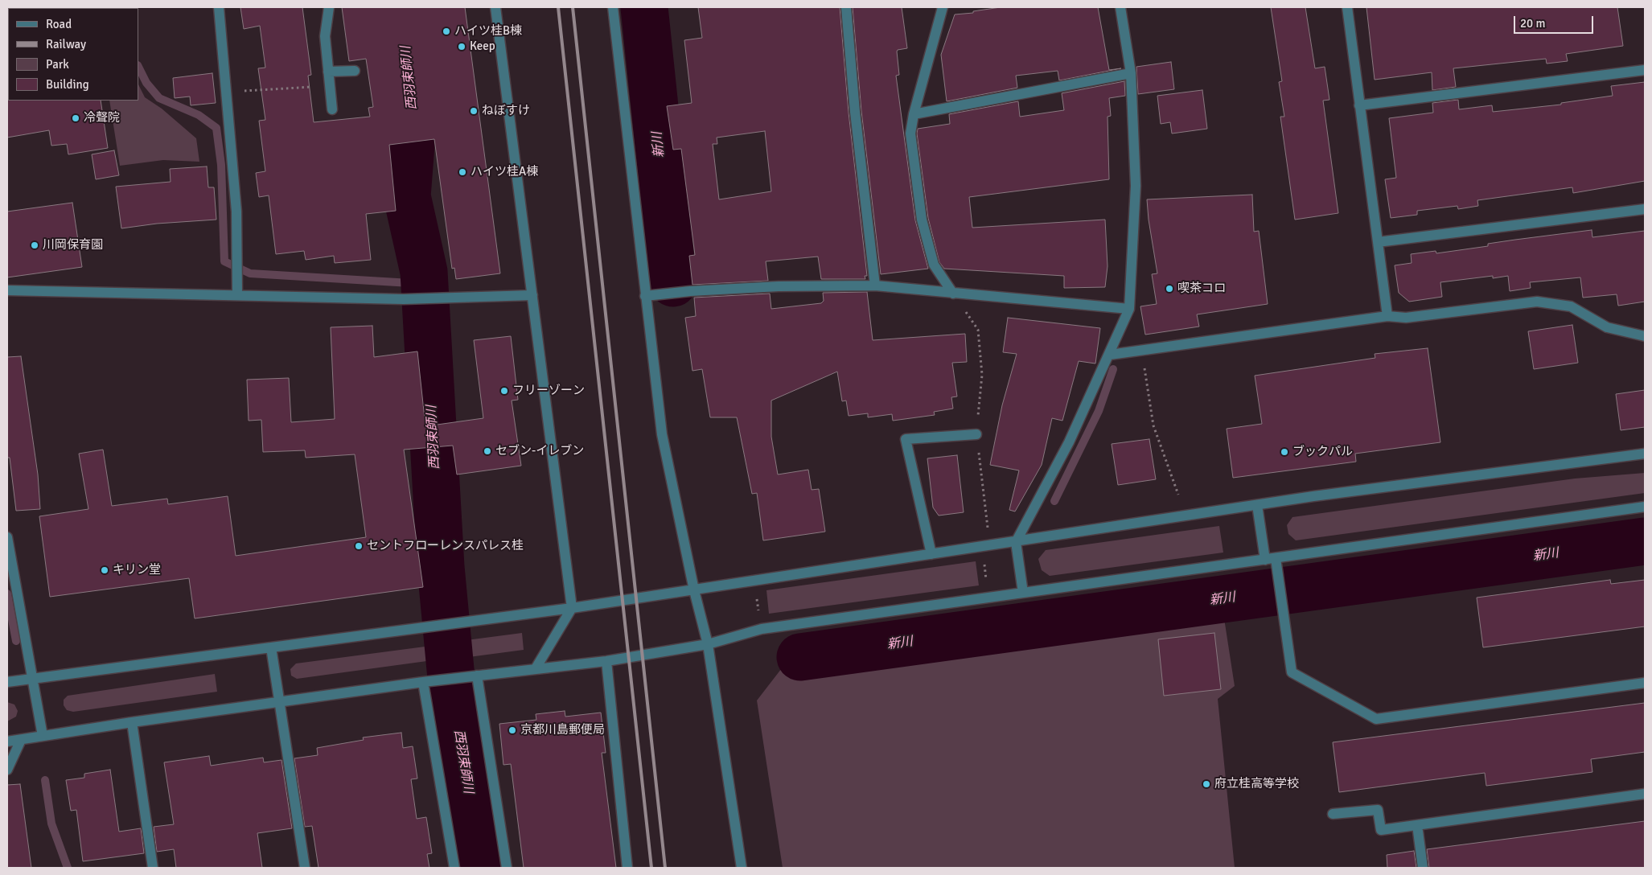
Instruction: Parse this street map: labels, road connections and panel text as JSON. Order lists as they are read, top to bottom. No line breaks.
{"water":["西羽束師川","新川"],"places":["ハイツ桂B棟","Keep","ねぼすけ","冷聲院","ハイツ桂A棟","川岡保育園","喫茶コロ","フリーゾーン","セブン-イレブン","ブックパル","セントフローレンスパレス桂","キリン堂","京都川島郵便局","府立桂高等学校"],"legend":["Road","Railway","Park","Building"],"scale_bar":"20 m"}
